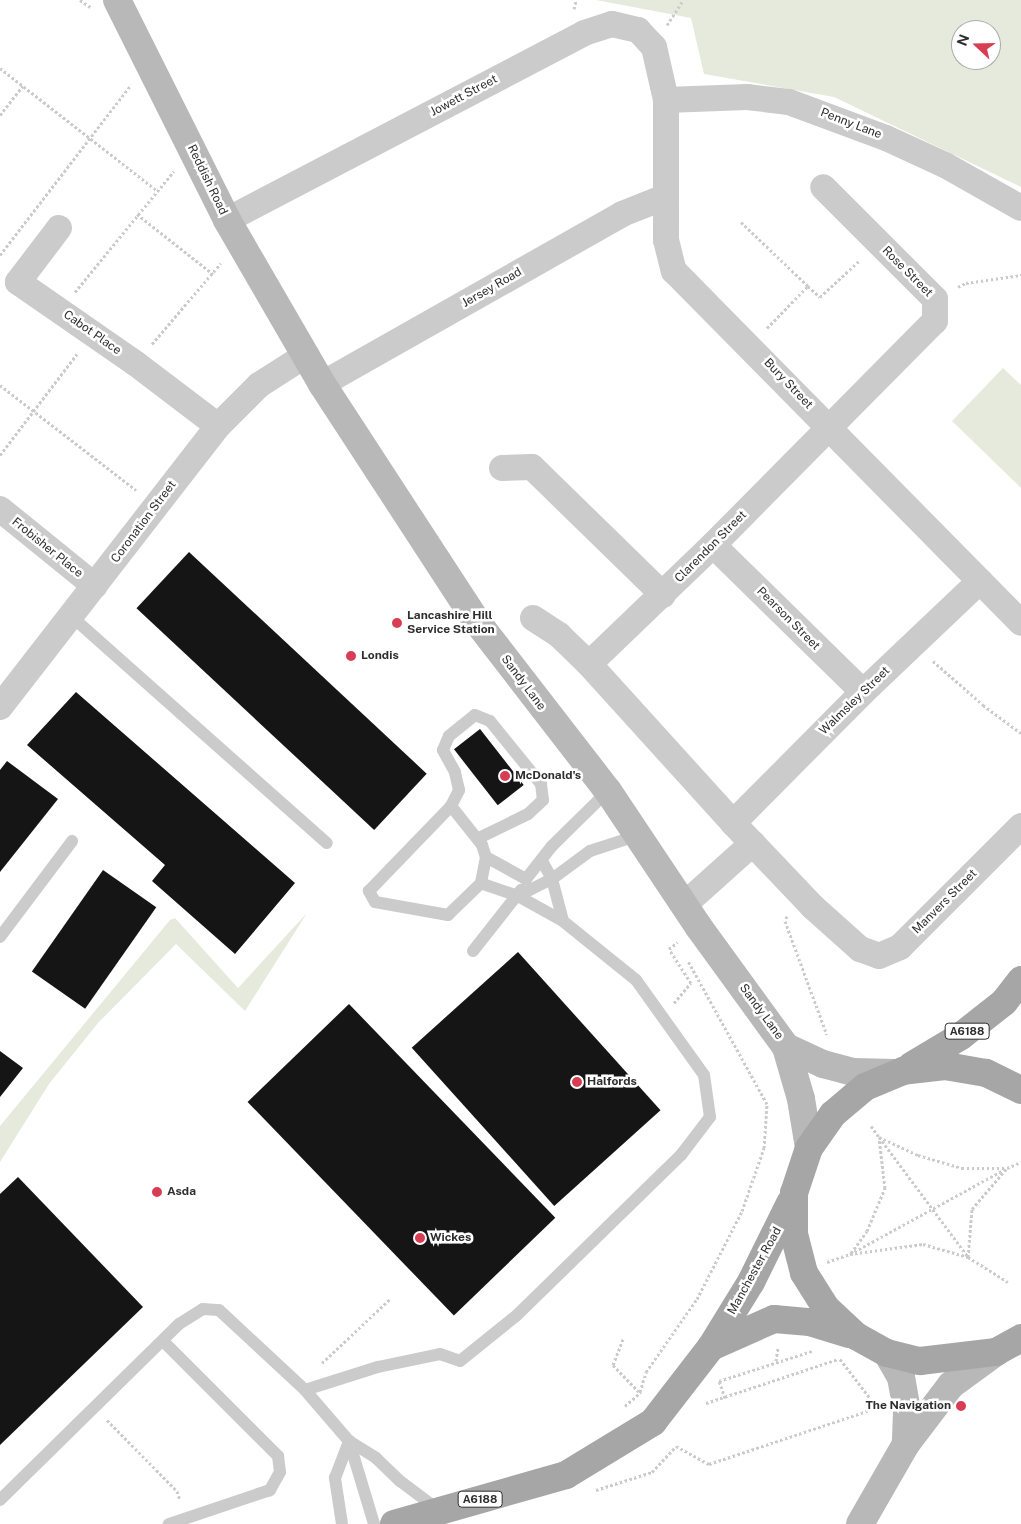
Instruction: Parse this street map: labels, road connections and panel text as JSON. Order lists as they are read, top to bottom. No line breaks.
{"streets":{"main road":["Reddish Road","Sandy Lane","A6188","Manchester Road"],"street":["Jowett Street","Penny Lane","Rose Street","Jersey Road","Cabot Place","Bury Street","Coronation Street","Clarendon Street","Frobisher Place","Pearson Street","Walmsley Street","Manvers Street"]},"crossings":[["Jowett Street","Penny Lane"],["Jowett Street","Reddish Road"],["Jowett Street","Bury Street"],["Penny Lane","Bury Street"],["Reddish Road","Coronation Street"],["Reddish Road","Sandy Lane"],["Rose Street","Bury Street"],["Rose Street","Clarendon Street"],["Jersey Road","Bury Street"],["Jersey Road","Sandy Lane"],["Cabot Place","Coronation Street"],["Bury Street","Clarendon Street"],["Bury Street","Walmsley Street"],["Coronation Street","Frobisher Place"],["Coronation Street","Sandy Lane"],["Clarendon Street","Pearson Street"],["Pearson Street","Walmsley Street"],["Sandy Lane","A6188"]],"places":["Lancashire Hill Service Station","Londis","McDonald's","Halfords","Asda","Wickes","The Navigation"],"north":"left"}
